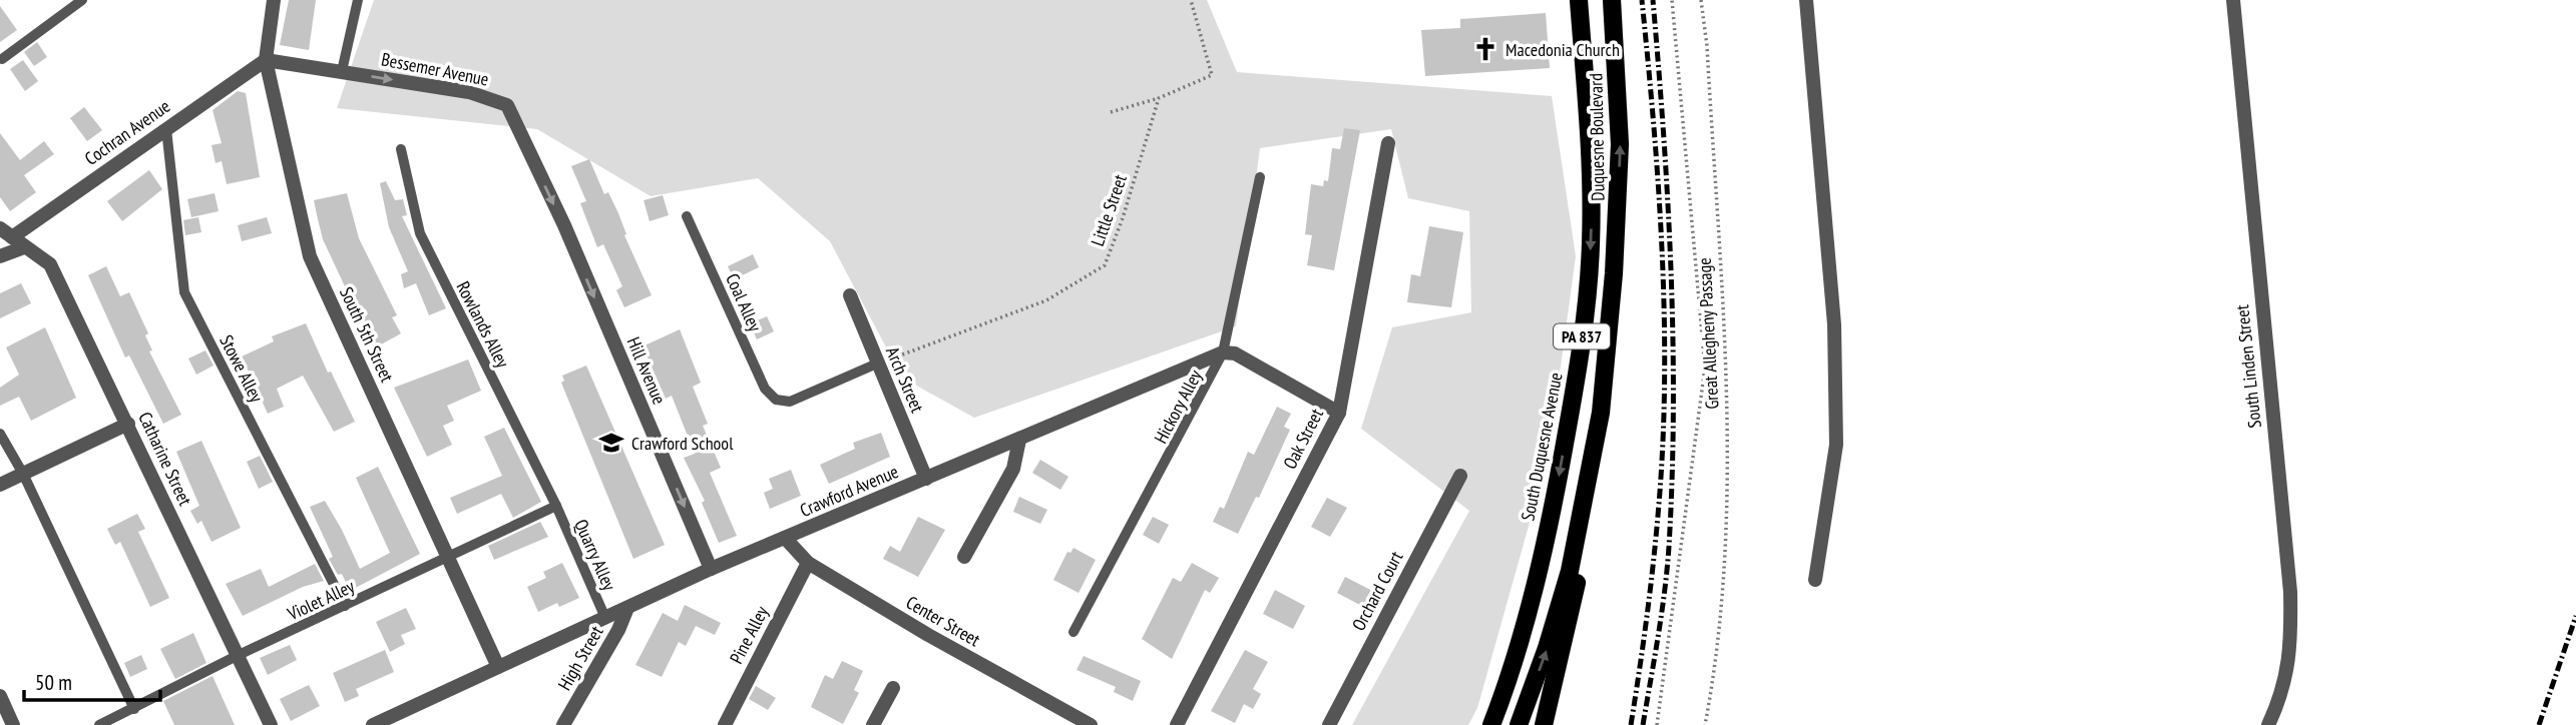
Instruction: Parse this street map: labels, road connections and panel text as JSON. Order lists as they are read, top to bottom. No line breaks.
{"streets":{"main road":["Duquesne Boulevard","PA 837","South Duquesne Avenue"],"street":["Bessemer Avenue","Cochran Avenue","South 5th Street","South Linden Street","Hill Avenue","Arch Street","Oak Street","Catharine Street","Crawford Avenue","Orchard Court","Center Street","Pine Alley","High Street"],"lane":["Coal Alley","Rowlands Alley","Stowe Alley","Hickory Alley","Quarry Alley","Violet Alley"],"path":["Little Street","Great Allegheny Passage"]},"crossings":[["Bessemer Avenue","Cochran Avenue"],["Bessemer Avenue","South 5th Street"],["Bessemer Avenue","Hill Avenue"],["Cochran Avenue","South 5th Street"],["Cochran Avenue","Stowe Alley"],["Cochran Avenue","Catharine Street"],["Duquesne Boulevard","PA 837"],["Little Street","Coal Alley"],["Little Street","Arch Street"],["Coal Alley","Arch Street"],["Rowlands Alley","Quarry Alley"],["Rowlands Alley","Violet Alley"],["South 5th Street","Crawford Avenue"],["South 5th Street","Violet Alley"],["Stowe Alley","Violet Alley"],["Hill Avenue","Crawford Avenue"],["Arch Street","Crawford Avenue"],["Hickory Alley","Crawford Avenue"],["Catharine Street","Violet Alley"],["Crawford Avenue","Quarry Alley"],["Crawford Avenue","Center Street"],["Crawford Avenue","High Street"],["Quarry Alley","Violet Alley"],["Center Street","Pine Alley"]],"one_way":["Bessemer Avenue","Duquesne Boulevard","Hill Avenue"],"places":{"church":["Macedonia Church"],"school or university":["Crawford School"]},"scale_bar":"50 m"}
